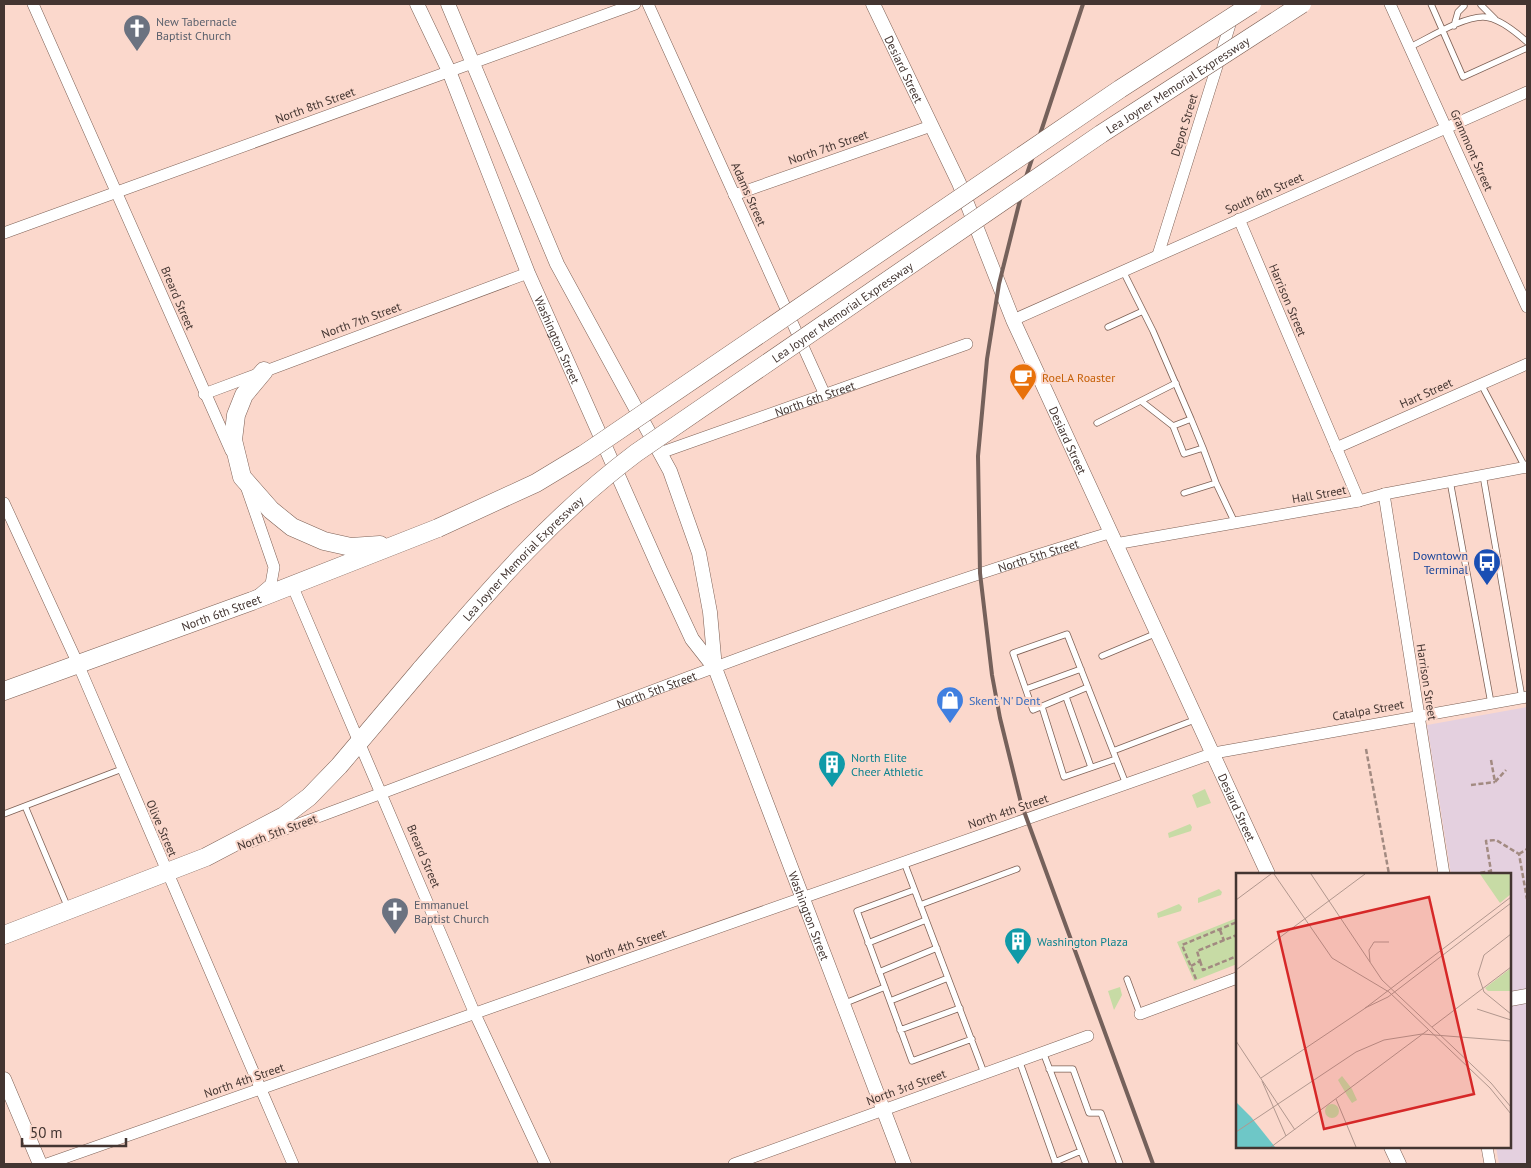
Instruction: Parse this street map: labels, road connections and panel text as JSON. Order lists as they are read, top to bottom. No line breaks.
{"streets":{"main road":["Lea Joyner Memorial Expressway","North 6th Street","North 5th Street"],"street":["Desiard Street","North 8th Street","Depot Street","North 7th Street","Grammont Street","South 6th Street","Adams Street","Breard Street","Harrison Street","Washington Street","Hart Street","Hall Street","Catalpa Street","North 4th Street","Olive Street","North 3rd Street"]},"crossings":[["Desiard Street","North 7th Street"],["Desiard Street","South 6th Street"],["Desiard Street","Hall Street"],["Desiard Street","North 5th Street"],["Desiard Street","Catalpa Street"],["Desiard Street","North 4th Street"],["Lea Joyner Memorial Expressway","North 5th Street"],["North 8th Street","Breard Street"],["North 8th Street","Washington Street"],["Depot Street","South 6th Street"],["North 7th Street","Adams Street"],["North 7th Street","Breard Street"],["North 7th Street","Washington Street"],["Grammont Street","South 6th Street"],["South 6th Street","Harrison Street"],["Adams Street","North 6th Street"],["Breard Street","North 6th Street"],["Breard Street","North 5th Street"],["Breard Street","North 4th Street"],["Harrison Street","Hart Street"],["Harrison Street","Hall Street"],["Harrison Street","Catalpa Street"],["Washington Street","North 6th Street"],["Washington Street","North 5th Street"],["Washington Street","North 4th Street"],["Washington Street","North 3rd Street"],["North 6th Street","Olive Street"],["Hall Street","North 5th Street"],["North 5th Street","Olive Street"],["Catalpa Street","North 4th Street"],["North 4th Street","Olive Street"]],"places":{"church":["New Tabernacle Baptist Church","Emmanuel Baptist Church"],"cafe":["RoeLA Roaster"],"bus stop":["Downtown Terminal"],"shop":["Skent 'N' Dent"],"building":["North Elite Cheer Athletic","Washington Plaza"]},"scale_bar":"50 m"}
